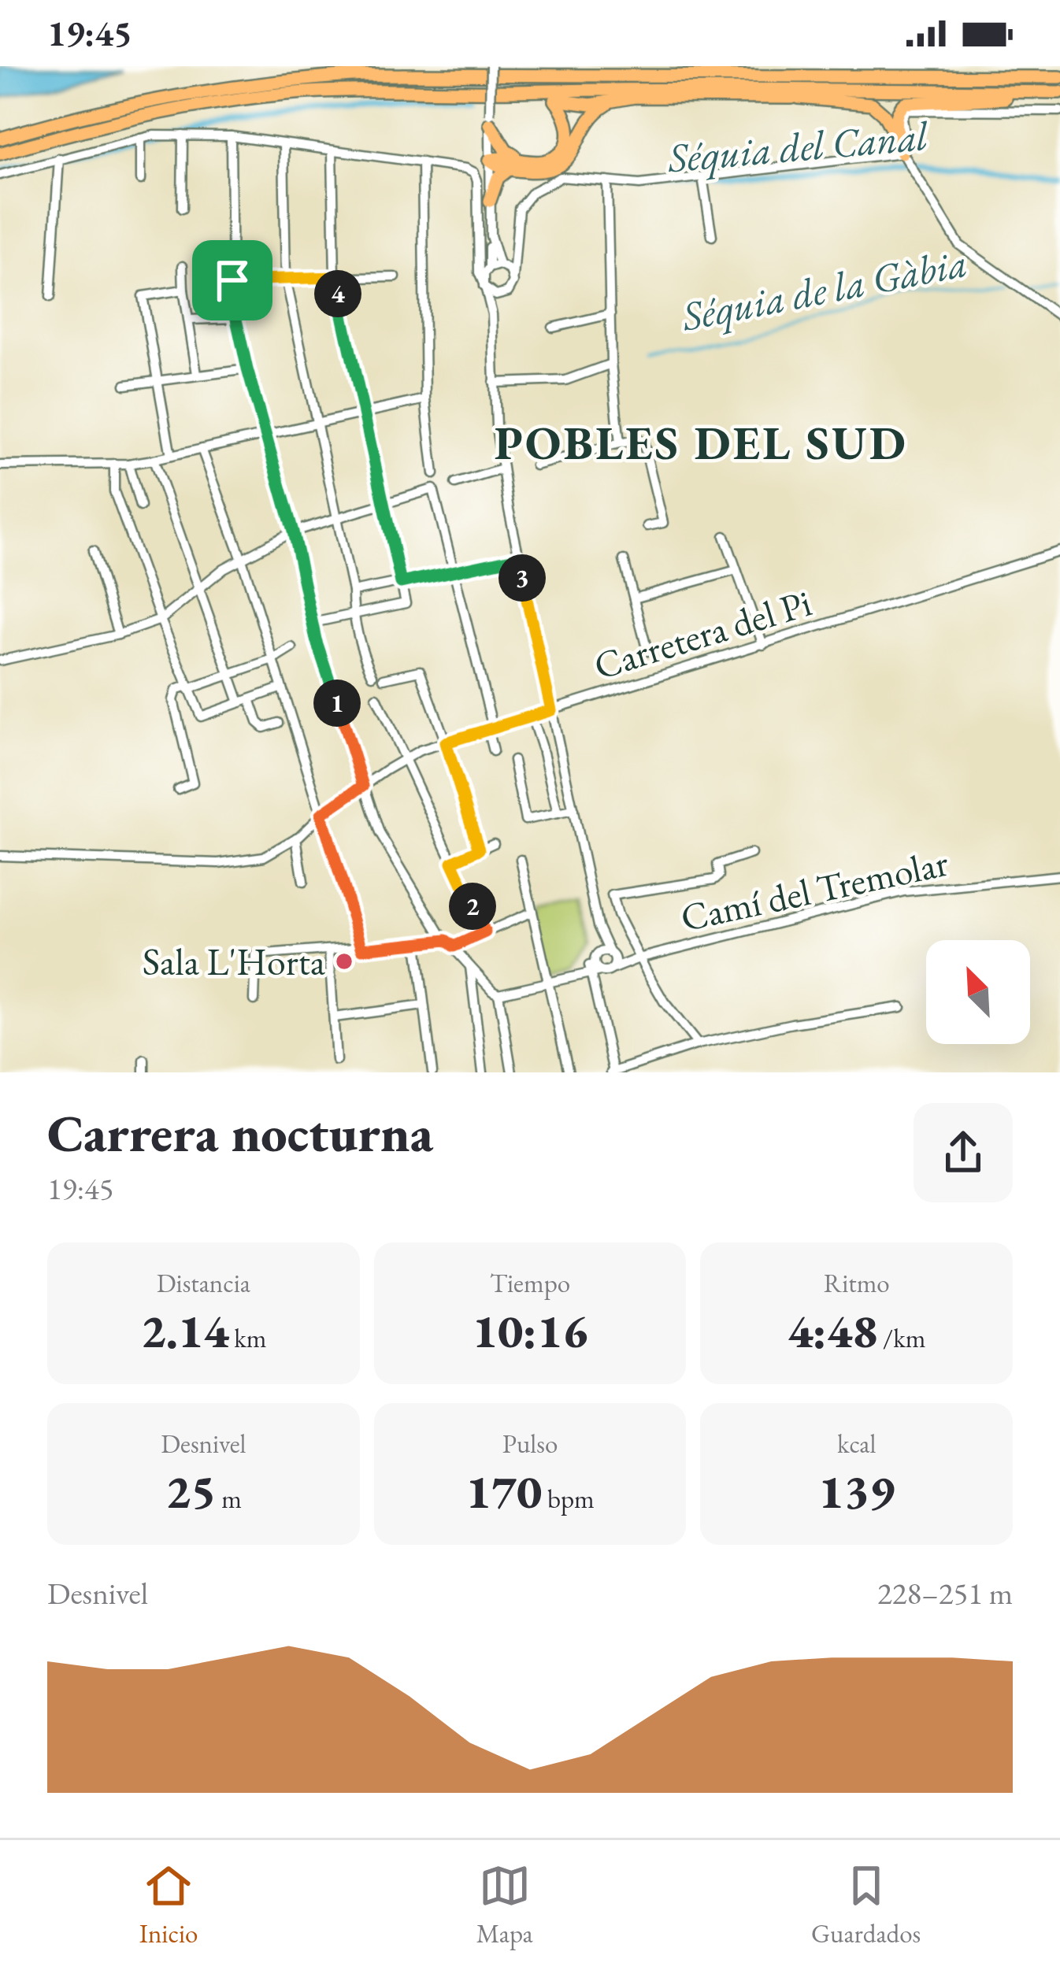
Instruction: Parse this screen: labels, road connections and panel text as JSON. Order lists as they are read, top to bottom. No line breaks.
{"streets":{"street":["Carretera del Pi","Camí del Tremolar"]},"districts":["POBLES DEL SUD"],"water":["Séquia del Canal","Séquia de la Gàbia"],"places":["Sala L'Horta"],"north":"top left","page":{"status":"19:45","pins":["4","3","1","2"],"heading":["Carrera nocturna","19:45"],"stats":[["Distancia","2.14 km"],["Tiempo","10:16"],["Ritmo","4:48 /km"],["Desnivel","25 m"],["Pulso","170 bpm"],["kcal","139"]],"chart":["Desnivel","228–251 m"],"tabs":["Inicio","Mapa","Guardados"]}}
